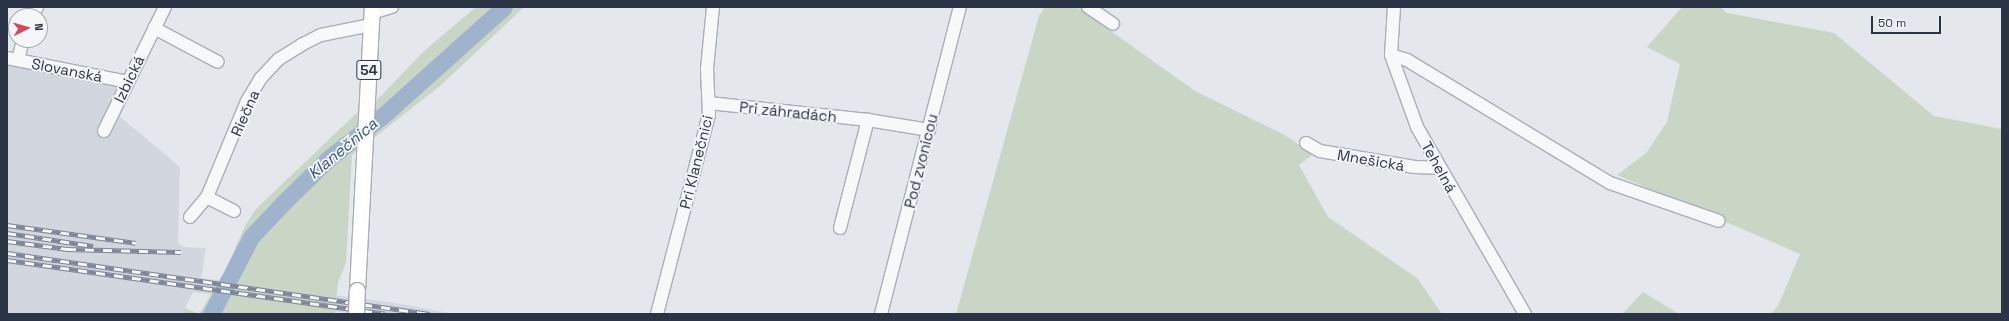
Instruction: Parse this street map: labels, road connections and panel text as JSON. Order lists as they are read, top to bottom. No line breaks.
{"streets":{"main road":["54"],"street":["Slovanská","Izbická","Pri záhradách","Riečna","Mnešická","Pod zvonicou","Pri Klanečnici","Tehelná"]},"crossings":[["Slovanská","Izbická"],["54","Riečna"],["Pri záhradách","Pod zvonicou"],["Pri záhradách","Pri Klanečnici"],["Mnešická","Tehelná"]],"water":["Klanečnica"],"scale_bar":"50 m","north":"right"}
